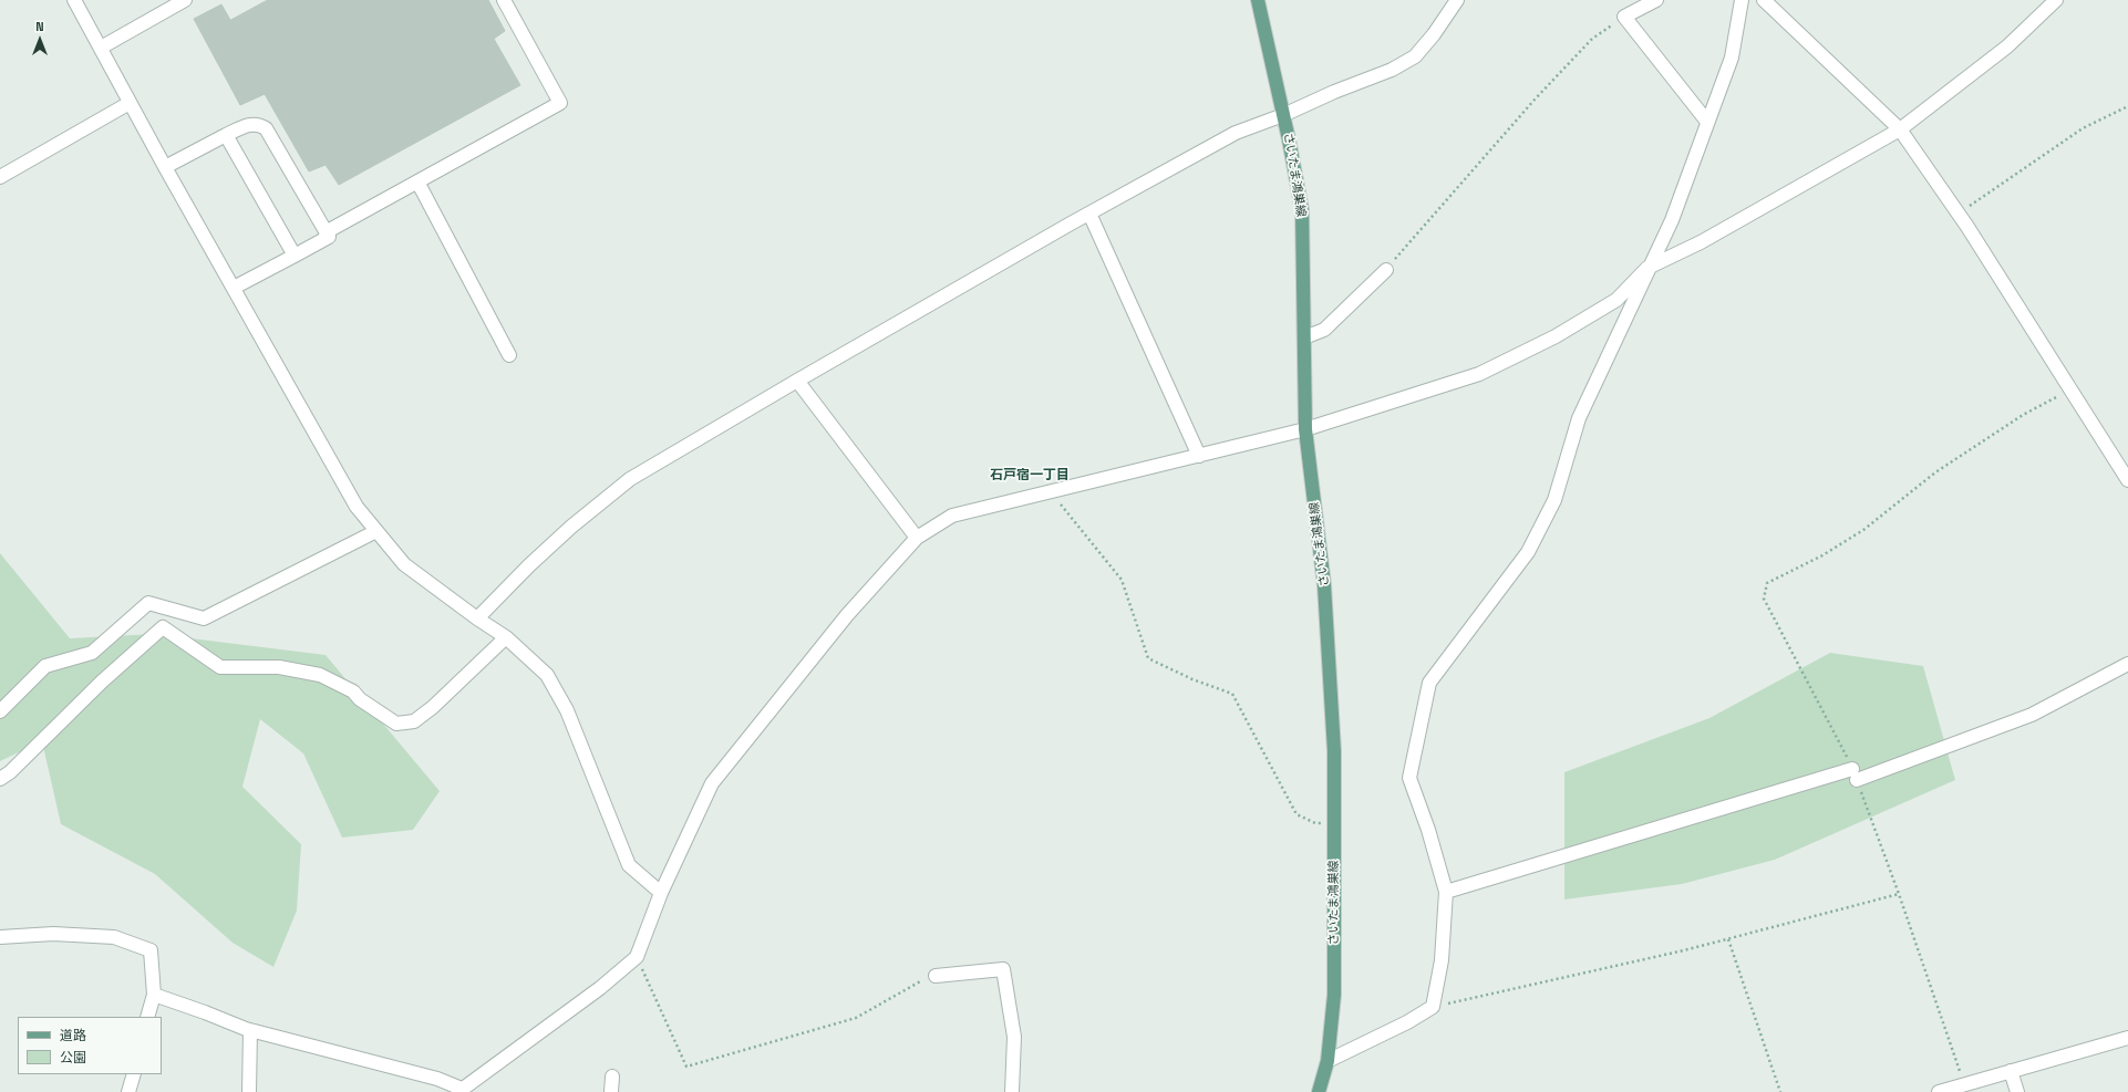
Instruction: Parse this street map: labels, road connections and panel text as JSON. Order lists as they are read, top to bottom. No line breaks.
{"streets":{"main road":["さいたま鴻巣線"]},"districts":["石戸宿一丁目"],"legend":["道路","公園"],"north":"top"}
